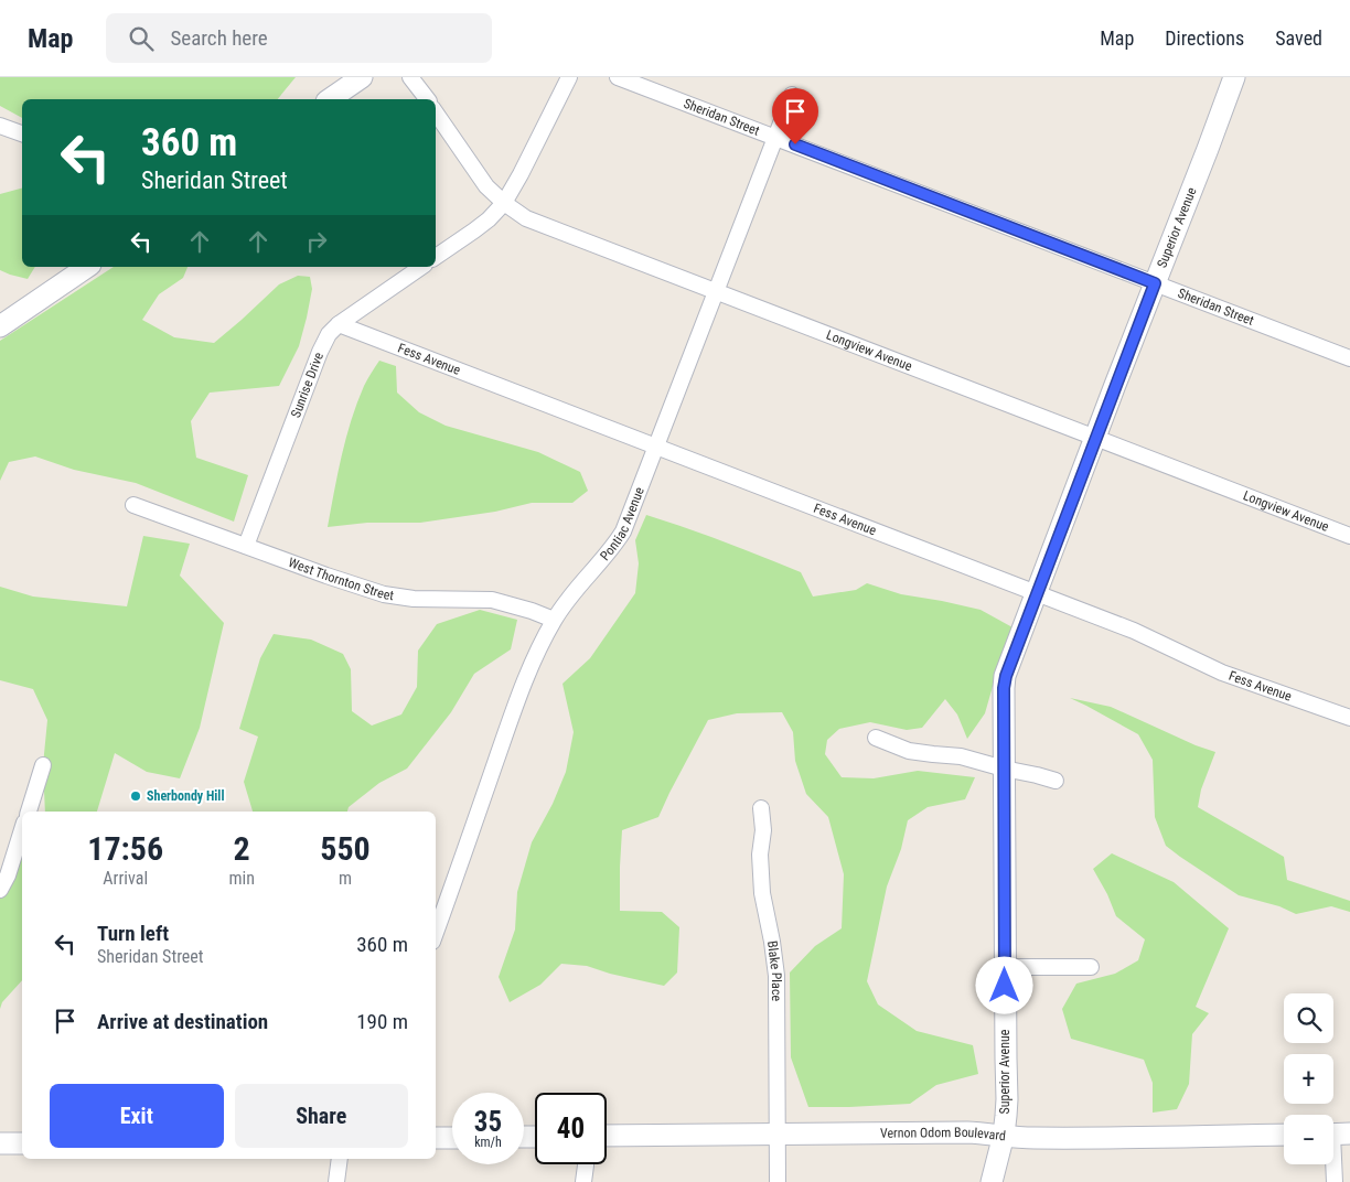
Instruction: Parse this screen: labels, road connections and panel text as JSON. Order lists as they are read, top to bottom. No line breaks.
{"streets":{"street":["Sheridan Street","Superior Avenue","Longview Avenue","Fess Avenue","Sunrise Drive","Pontiac Avenue","West Thornton Street","Blake Place","Vernon Odom Boulevard"]},"crossings":[["Sheridan Street","Superior Avenue"],["Sheridan Street","Pontiac Avenue"],["Superior Avenue","Longview Avenue"],["Superior Avenue","Fess Avenue"],["Superior Avenue","Vernon Odom Boulevard"],["Longview Avenue","Pontiac Avenue"],["Fess Avenue","Sunrise Drive"],["Fess Avenue","Pontiac Avenue"],["Sunrise Drive","West Thornton Street"],["Pontiac Avenue","West Thornton Street"],["Blake Place","Vernon Odom Boulevard"]],"places":["Sherbondy Hill"],"page":{"header":"Map","search":"Search here","nav":["Map","Directions","Saved"],"turn":["360 m","Sheridan Street"],"eta":["17:56","Arrival","2","min","550","m"],"list":[{"name":"Turn left","note":"Sheridan Street","value":"360 m"},{"name":"Arrive at destination","value":"190 m"}],"map_buttons":["+","−"],"buttons":["Exit","Share"],"speed":"35 km/h","limit":"40"}}
